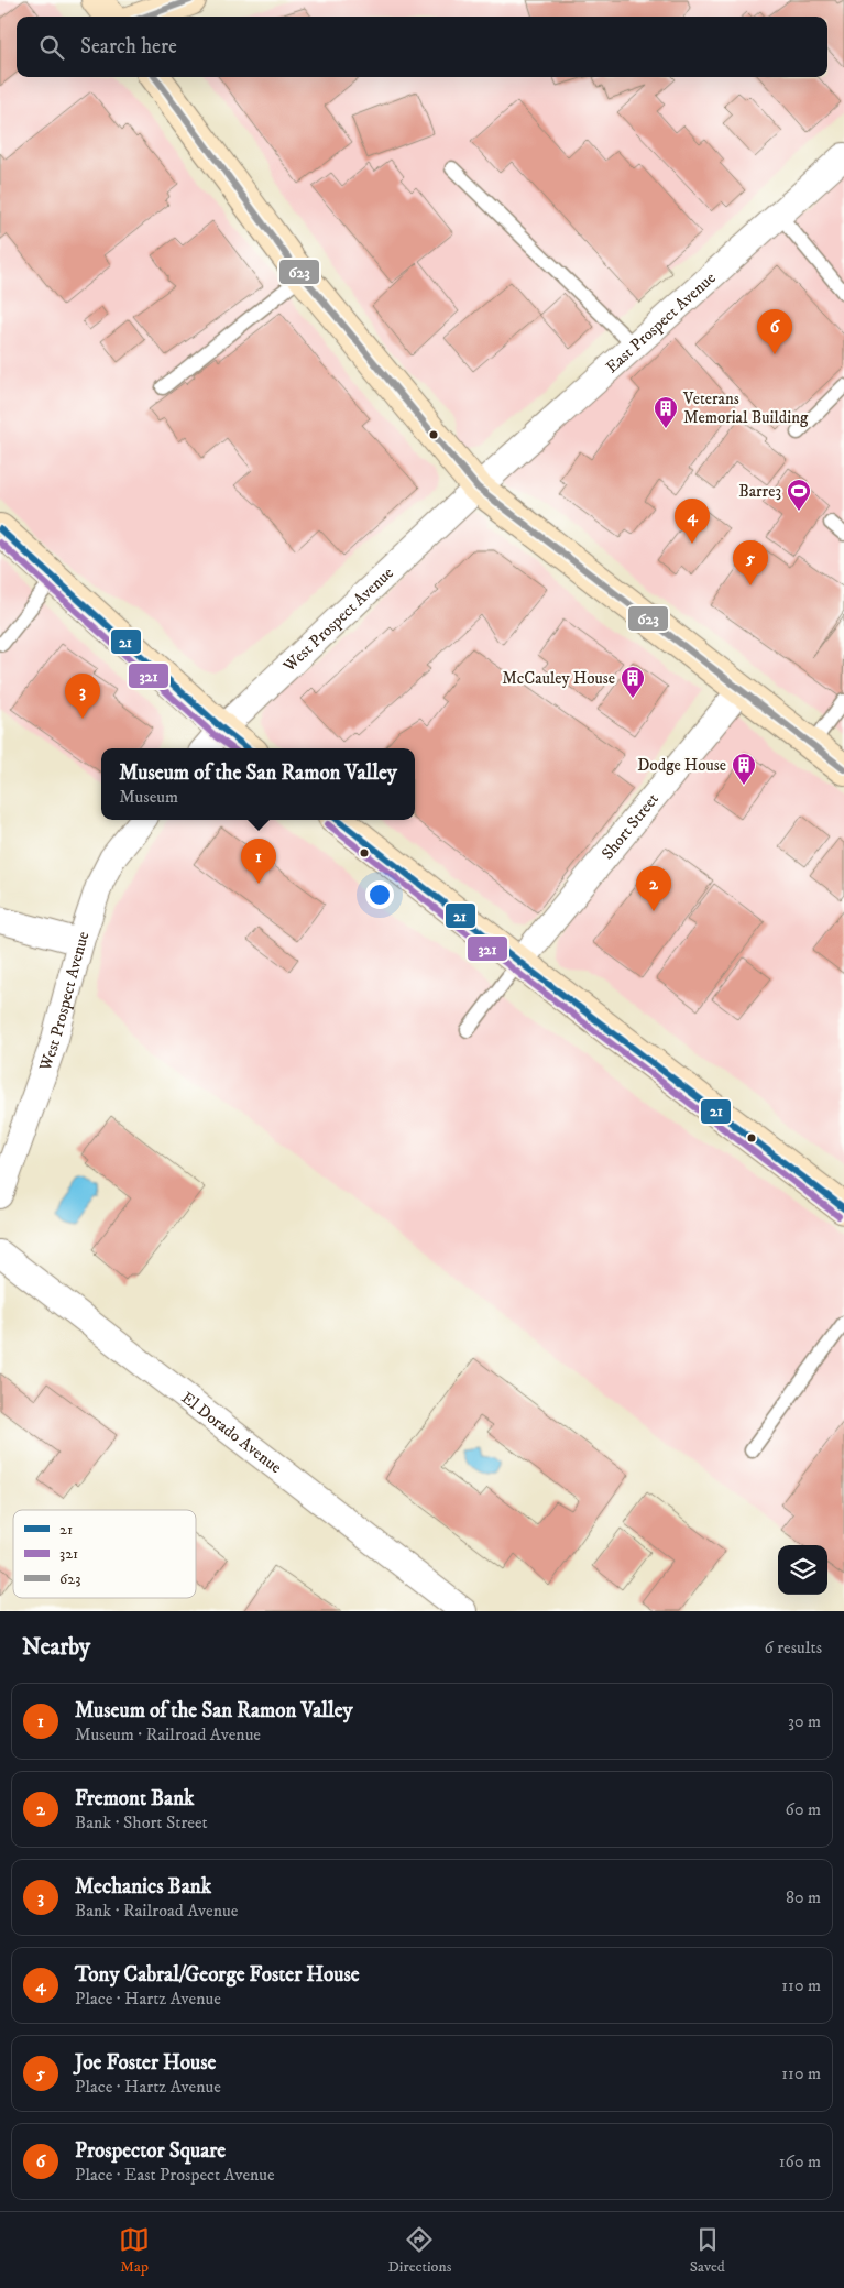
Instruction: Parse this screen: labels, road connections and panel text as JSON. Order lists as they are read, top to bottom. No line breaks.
{"streets":{"street":["East Prospect Avenue","West Prospect Avenue","Short Street","El Dorado Avenue"]},"crossings":[["East Prospect Avenue","West Prospect Avenue"]],"places":{"building":["Veterans Memorial Building","McCauley House","Dodge House"],"sports":["Barre3"]},"lines":["transit line 623","transit line 21","transit line 321"],"legend":["21","321","623"],"page":{"search":"Search here","pins":["6","4","5","3","1","2"],"popup":["Museum of the San Ramon Valley","Museum"],"heading":["Nearby","6 results"],"list":[{"mark":"1","name":"Museum of the San Ramon Valley","note":"Museum · Railroad Avenue","value":"30 m"},{"mark":"2","name":"Fremont Bank","note":"Bank · Short Street","value":"60 m"},{"mark":"3","name":"Mechanics Bank","note":"Bank · Railroad Avenue","value":"80 m"},{"mark":"4","name":"Tony Cabral/George Foster House","note":"Place · Hartz Avenue","value":"110 m"},{"mark":"5","name":"Joe Foster House","note":"Place · Hartz Avenue","value":"110 m"},{"mark":"6","name":"Prospector Square","note":"Place · East Prospect Avenue","value":"160 m"}],"nav":["Map","Directions","Saved"]}}
